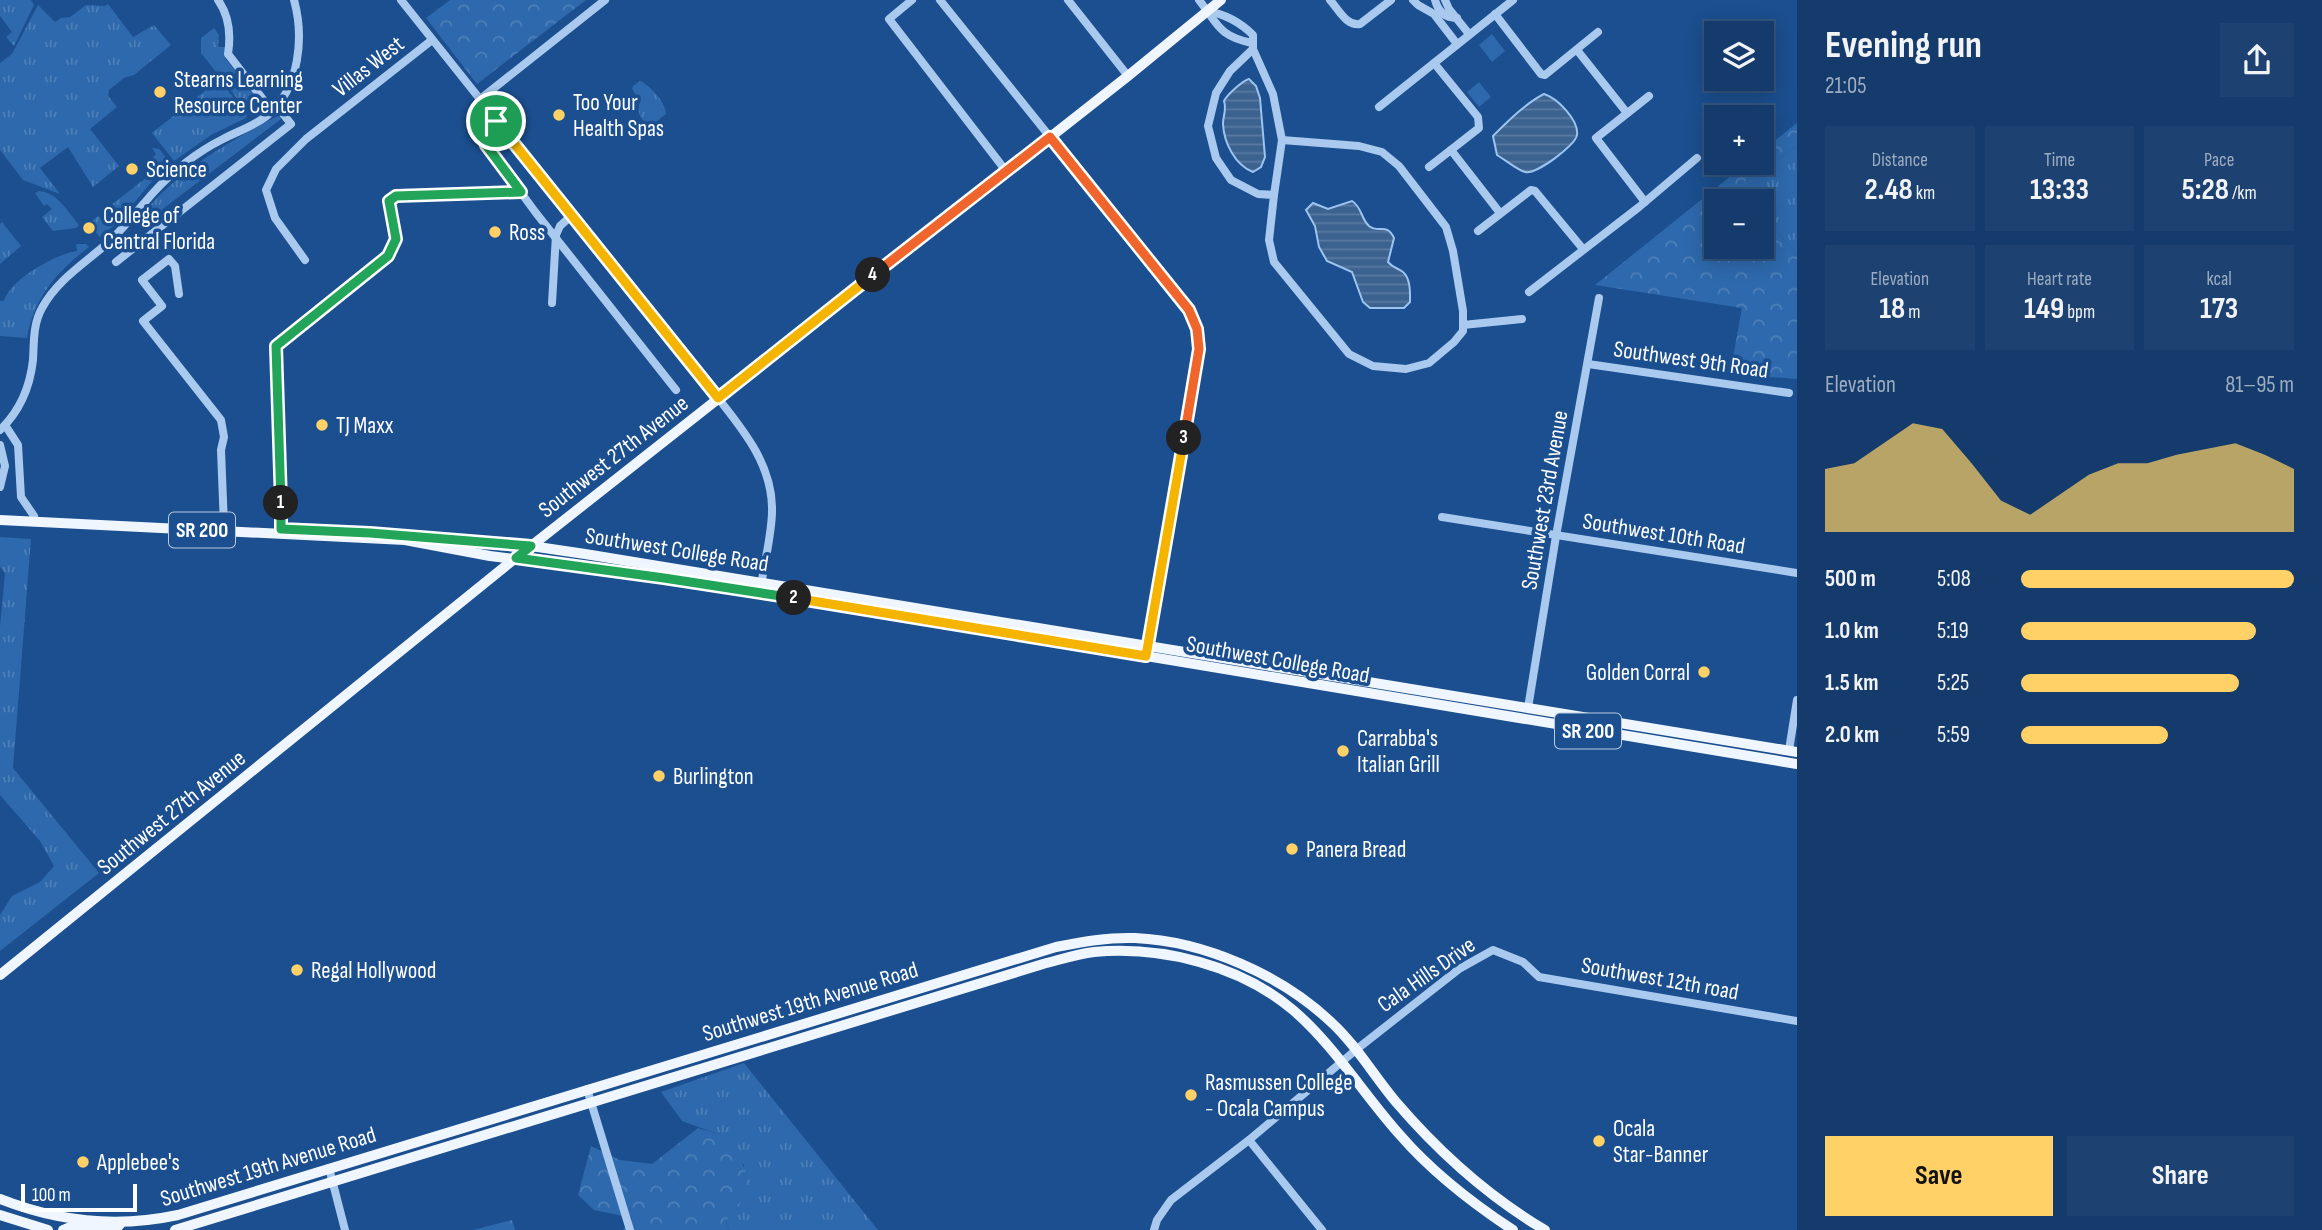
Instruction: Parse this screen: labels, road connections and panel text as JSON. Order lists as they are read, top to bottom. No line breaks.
{"streets":{"main road":["Southwest 27th Avenue","SR 200","Southwest College Road","Southwest 19th Avenue Road"],"street":["Villas West","Southwest 9th Road","Southwest 23rd Avenue","Southwest 10th Road","Cala Hills Drive","Southwest 12th road"]},"crossings":[["Southwest 9th Road","Southwest 23rd Avenue"],["Southwest 27th Avenue","Southwest College Road"],["Southwest 23rd Avenue","Southwest 10th Road"],["Southwest 23rd Avenue","Southwest College Road"],["Cala Hills Drive","Southwest 12th road"],["Cala Hills Drive","Southwest 19th Avenue Road"]],"places":["Stearns Learning Resource Center","Too Your Health Spas","Science","College of Central Florida","Ross","TJ Maxx","Golden Corral","Carrabba's Italian Grill","Burlington","Panera Bread","Regal Hollywood","Rasmussen College - Ocala Campus","Ocala Star-Banner","Applebee's"],"scale_bar":"100 m","page":{"heading":["Evening run","21:05"],"map_buttons":["+","−"],"stats":[["Distance","2.48 km"],["Time","13:33"],["Pace","5:28 /km"],["Elevation","18 m"],["Heart rate","149 bpm"],["kcal","173"]],"pins":["4","3","1","2"],"chart":["Elevation","81–95 m"],"list":[{"name":"500 m","note":"5:08"},{"name":"1.0 km","note":"5:19"},{"name":"1.5 km","note":"5:25"},{"name":"2.0 km","note":"5:59"}],"buttons":["Save","Share"],"scale":"100 m"}}
